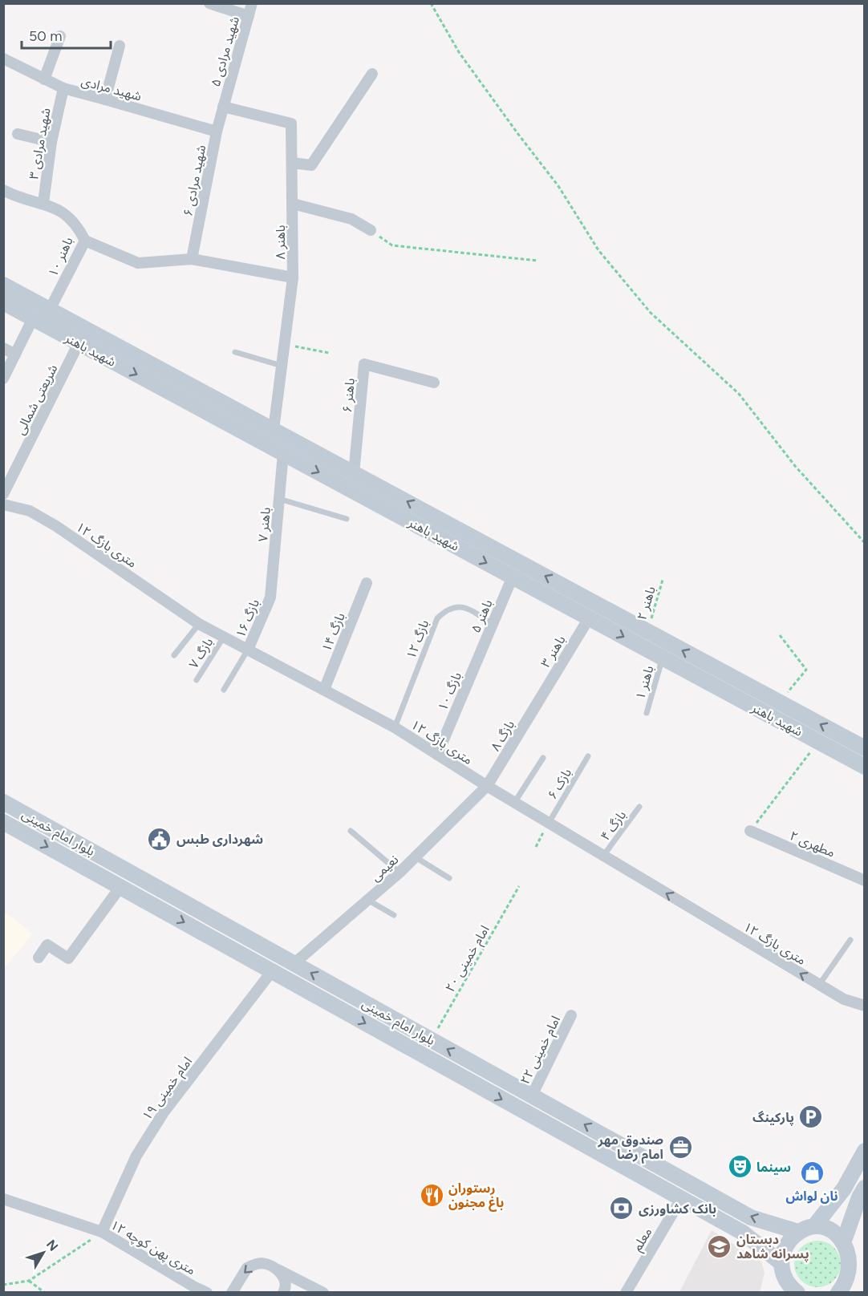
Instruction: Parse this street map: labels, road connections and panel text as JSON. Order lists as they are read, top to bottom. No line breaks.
{"streets":{"main road":["شهید باهنر","بلوار امام خمینی"],"street":["شهید مرادی ۵","شهید مرادی","شهید مرادی ۳","شهید مرادی ۶","باهنر ۸","باهنر ۱۰","باهنر ۶","شریعتی شمالی","باهنر ۷","۱۲ متری بازگ","باهنر ۵","بازگ ۱۶","بازگ ۱۴","باهنر ۳","بازگ ۱۰","بازگ ۸","مطهری ۲","نعیمی","امام خمینی ۲۲","امام خمینی ۱۹","معلم","۱۲ متری پهن کوچه"],"lane":["بازگ ۱۲","بازگ ۷","باهنر ۱","بازک ۶","بازگ ۴"],"path":["باهنر ۲","امام خمینی ۲۰"]},"crossings":[["شهید مرادی ۵","شهید مرادی ۶"],["شهید مرادی ۵","باهنر ۸"],["شهید مرادی","شهید مرادی ۳"],["شهید مرادی","شهید مرادی ۶"],["شهید مرادی ۳","باهنر ۱۰"],["شهید مرادی ۶","باهنر ۸"],["باهنر ۸","شهید باهنر"],["باهنر ۱۰","شهید باهنر"],["شهید باهنر","باهنر ۶"],["شهید باهنر","شریعتی شمالی"],["شهید باهنر","باهنر ۷"],["شهید باهنر","باهنر ۲"],["شهید باهنر","باهنر ۵"],["شهید باهنر","باهنر ۳"],["شهید باهنر","باهنر ۱"],["باهنر ۷","بازگ ۱۶"],["۱۲ متری بازگ","بازگ ۱۶"],["۱۲ متری بازگ","بازگ ۱۴"],["۱۲ متری بازگ","بازگ ۱۲"],["۱۲ متری بازگ","بازگ ۷"],["۱۲ متری بازگ","بازگ ۱۰"],["۱۲ متری بازگ","بازگ ۸"],["۱۲ متری بازگ","بازک ۶"],["۱۲ متری بازگ","بازگ ۴"],["۱۲ متری بازگ","نعیمی"],["باهنر ۵","بازگ ۱۲"],["باهنر ۵","بازگ ۱۰"],["باهنر ۳","بازگ ۸"],["بازگ ۸","نعیمی"],["بلوار امام خمینی","نعیمی"],["بلوار امام خمینی","امام خمینی ۲۰"],["بلوار امام خمینی","امام خمینی ۲۲"],["بلوار امام خمینی","امام خمینی ۱۹"],["بلوار امام خمینی","معلم"],["امام خمینی ۱۹","۱۲ متری پهن کوچه"]],"places":{"public building":["شهرداری طبس"],"parking":["پارکینگ"],"office":["صندوق مهر امام رضا"],"theatre":["سینما"],"shop":["نان لواش"],"restaurant":["رستوران باغ مجنون"],"bank":["بانک کشاورزی"],"school or university":["دبستان پسرانه شاهد"]},"scale_bar":"50 m","north":"top right"}
